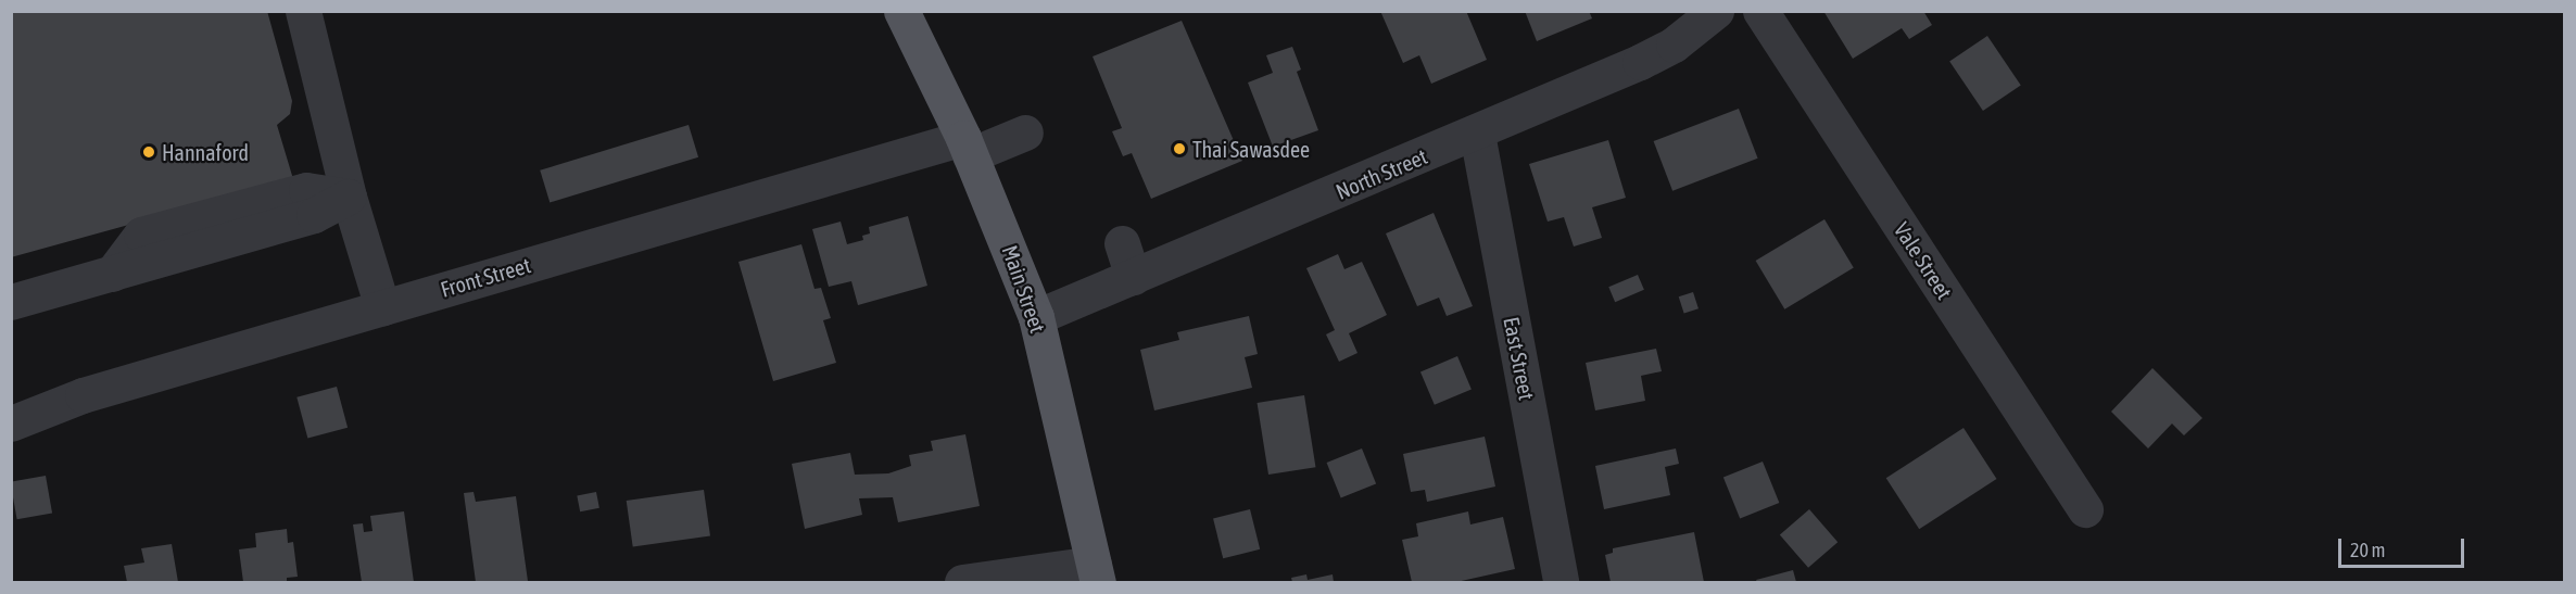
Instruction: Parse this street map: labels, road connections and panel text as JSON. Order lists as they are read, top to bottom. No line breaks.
{"streets":{"main road":["Main Street"],"street":["North Street","Vale Street","Front Street","East Street"]},"crossings":[["North Street","Main Street"],["North Street","East Street"],["Front Street","Main Street"]],"places":["Thai Sawasdee","Hannaford"],"scale_bar":"20 m"}
